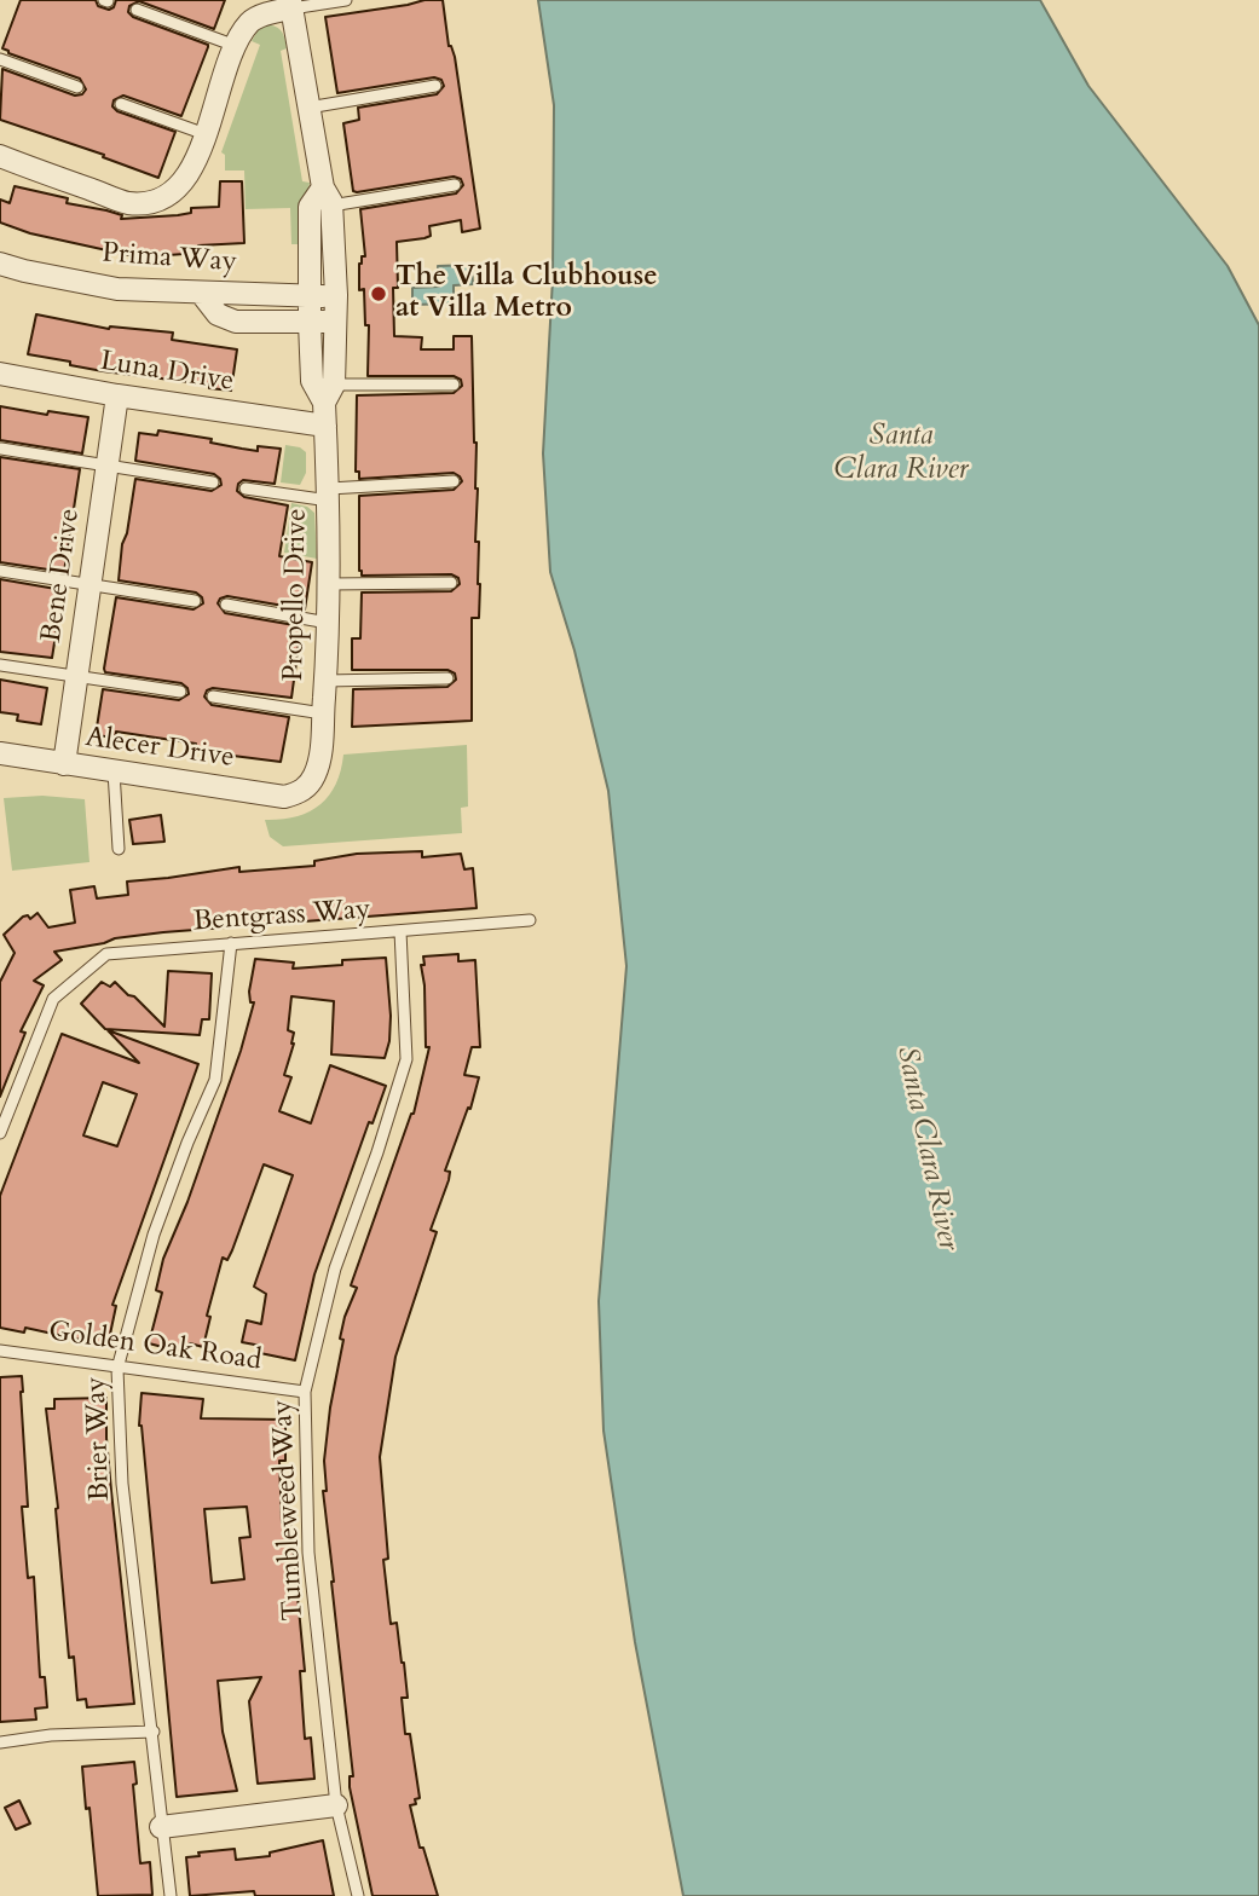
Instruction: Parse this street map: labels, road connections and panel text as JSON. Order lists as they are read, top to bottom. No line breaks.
{"streets":{"street":["Prima Way","Luna Drive","Bene Drive","Propello Drive","Alecer Drive"],"lane":["Bentgrass Way","Golden Oak Road","Brier Way","Tumbleweed Way"]},"crossings":[["Prima Way","Propello Drive"],["Luna Drive","Bene Drive"],["Luna Drive","Propello Drive"],["Bene Drive","Alecer Drive"],["Propello Drive","Alecer Drive"],["Bentgrass Way","Brier Way"],["Bentgrass Way","Tumbleweed Way"],["Golden Oak Road","Brier Way"],["Golden Oak Road","Tumbleweed Way"]],"water":["Santa Clara River"],"places":["The Villa Clubhouse at Villa Metro"]}
